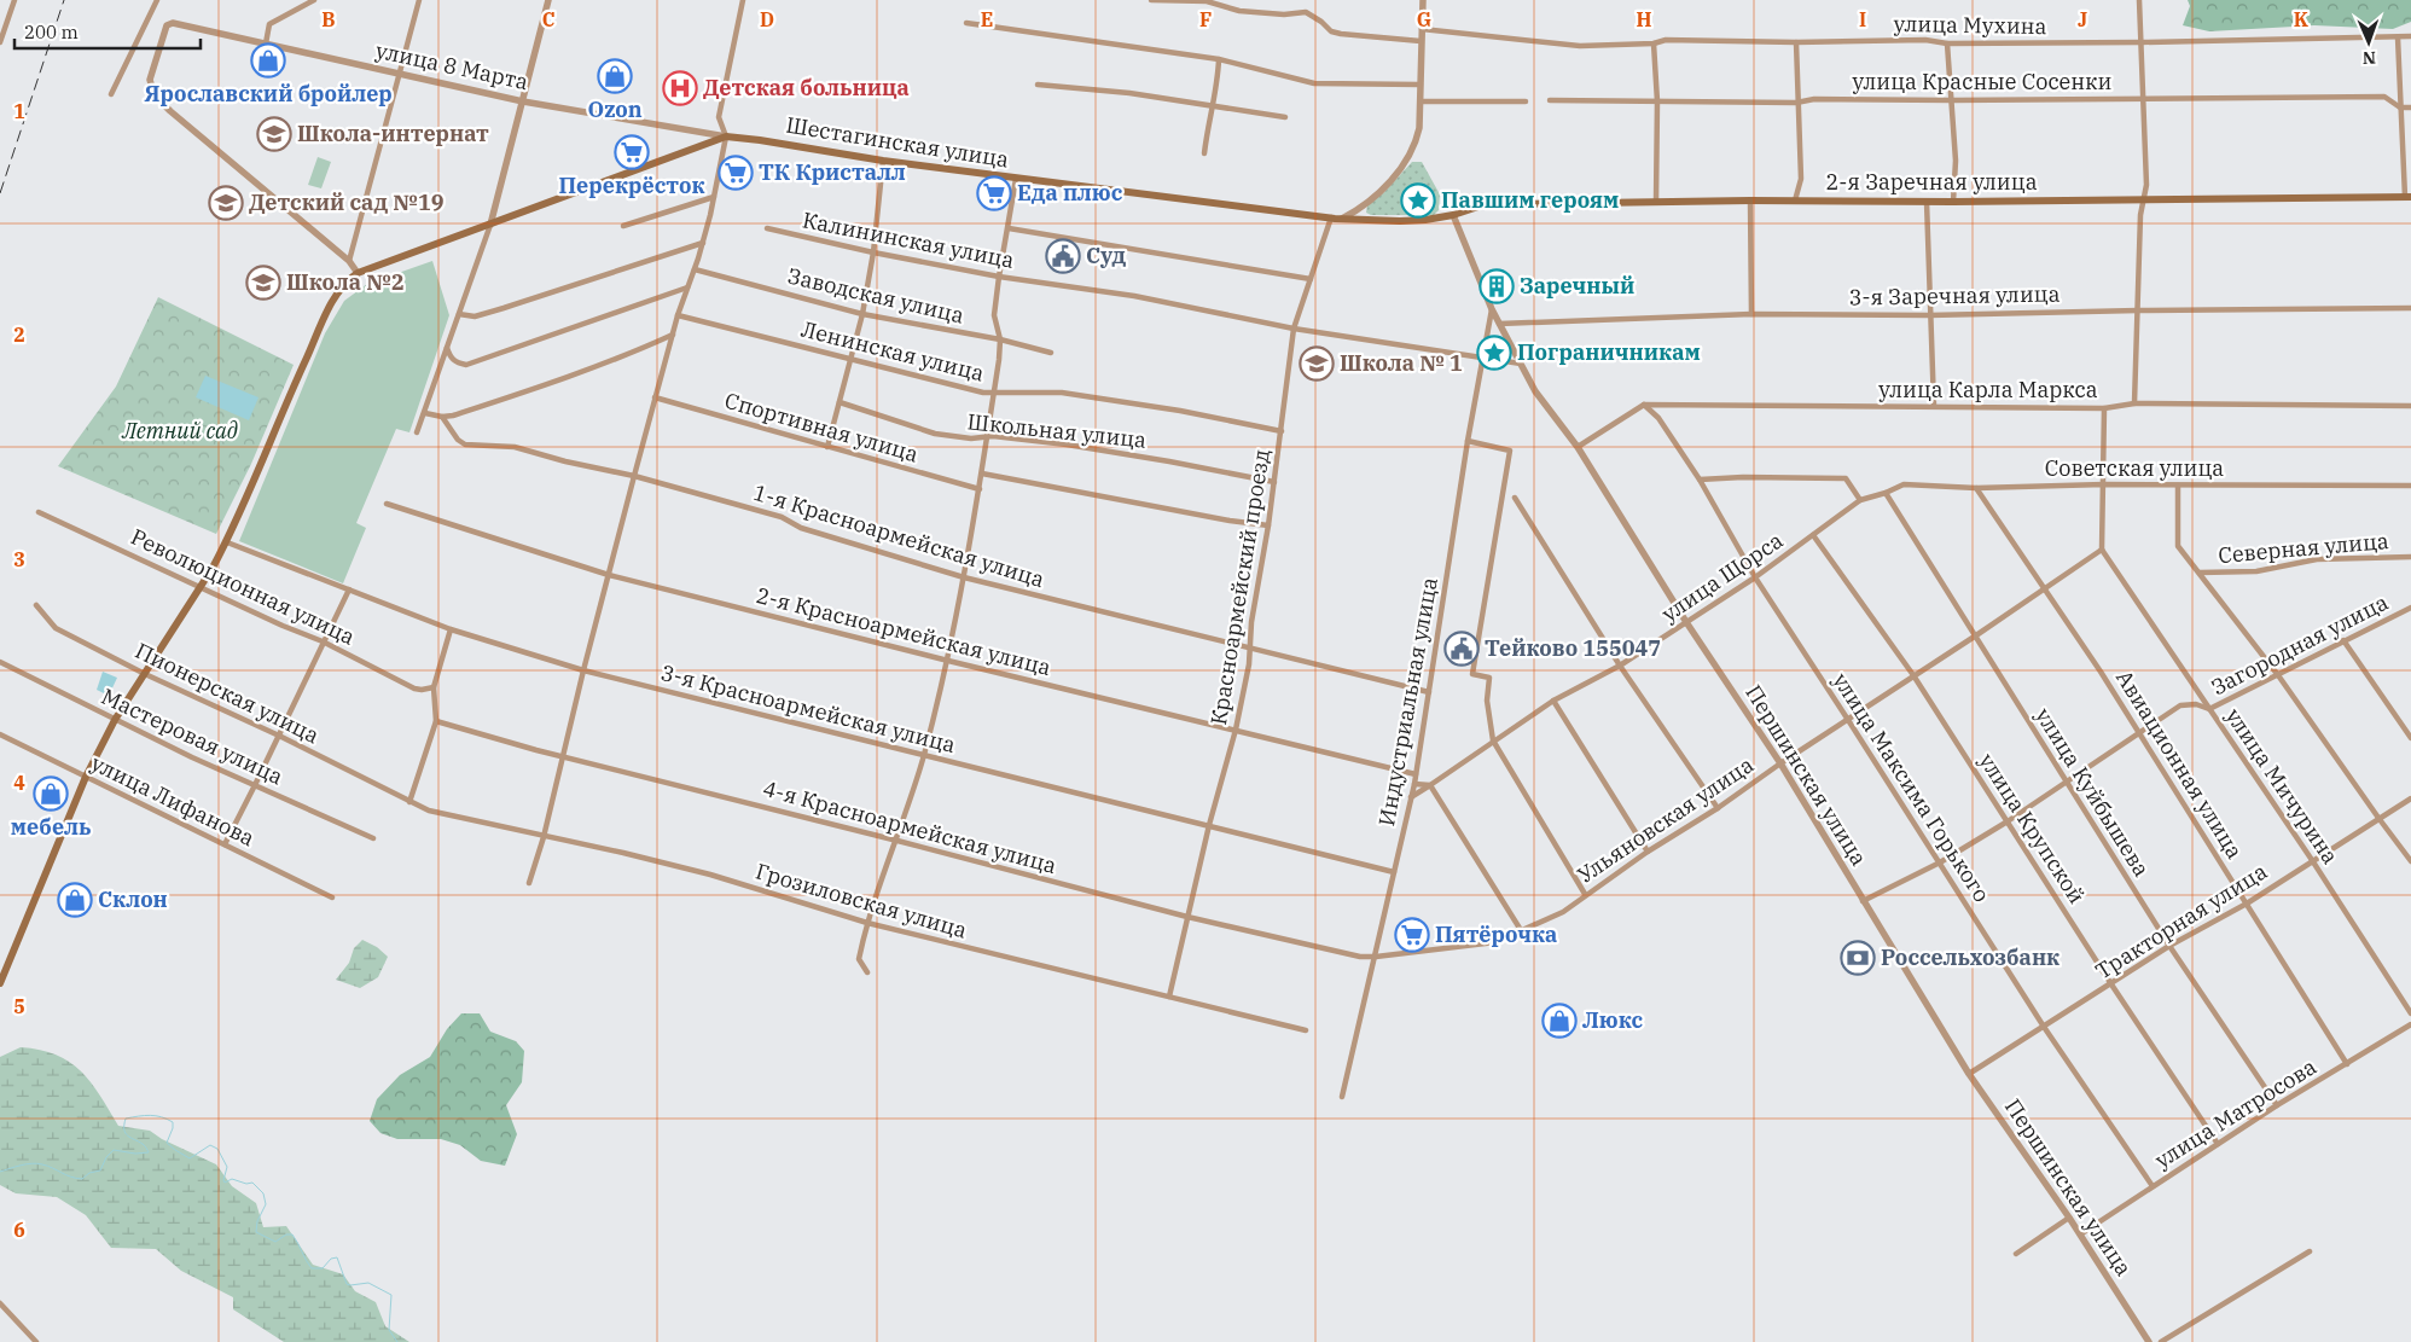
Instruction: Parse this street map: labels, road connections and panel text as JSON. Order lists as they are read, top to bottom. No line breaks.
{"streets":{"main road":["Шестагинская улица","2-я Заречная улица"],"street":["улица Мухина","улица 8 Марта","улица Красные Сосенки","Калининская улица","Заводская улица","3-я Заречная улица","Ленинская улица","улица Карла Маркса","Спортивная улица","Школьная улица","Советская улица","1-я Красноармейская улица","Северная улица","улица Щорса","Революционная улица","Красноармейский проезд","2-я Красноармейская улица","Загородная улица","Пионерская улица","Индустриальная улица","3-я Красноармейская улица","Мастеровая улица","Авиационная улица","Першинская улица","улица Мичурина","улица Максима Горького","улица Куйбышева","улица Лифанова","Ульяновская улица","4-я Красноармейская улица","улица Крупской","Грозиловская улица","Тракторная улица","улица Матросова"]},"crossings":[["улица 8 Марта","Шестагинская улица"],["Шестагинская улица","2-я Заречная улица"],["Шестагинская улица","Красноармейский проезд"],["Шестагинская улица","Першинская улица"],["2-я Заречная улица","Першинская улица"],["Калининская улица","Красноармейский проезд"],["Калининская улица","Индустриальная улица"],["Калининская улица","Першинская улица"],["3-я Заречная улица","Першинская улица"],["Ленинская улица","Красноармейский проезд"],["улица Карла Маркса","улица Максима Горького"],["Школьная улица","Красноармейский проезд"],["Советская улица","улица Щорса"],["Советская улица","Авиационная улица"],["Советская улица","улица Куйбышева"],["1-я Красноармейская улица","Красноармейский проезд"],["1-я Красноармейская улица","Индустриальная улица"],["улица Щорса","Индустриальная улица"],["улица Щорса","Першинская улица"],["улица Щорса","улица Максима Горького"],["улица Щорса","улица Крупской"],["Красноармейский проезд","2-я Красноармейская улица"],["Красноармейский проезд","3-я Красноармейская улица"],["Красноармейский проезд","4-я Красноармейская улица"],["Красноармейский проезд","Грозиловская улица"],["2-я Красноармейская улица","Индустриальная улица"],["Загородная улица","Авиационная улица"],["Загородная улица","Першинская улица"],["Загородная улица","улица Мичурина"],["Загородная улица","улица Максима Горького"],["Загородная улица","улица Куйбышева"],["Загородная улица","улица Крупской"],["Пионерская улица","Грозиловская улица"],["Индустриальная улица","3-я Красноармейская улица"],["Индустриальная улица","Першинская улица"],["Индустриальная улица","Ульяновская улица"],["Индустриальная улица","4-я Красноармейская улица"],["Авиационная улица","Ульяновская улица"],["Авиационная улица","Тракторная улица"],["Авиационная улица","улица Матросова"],["Першинская улица","Ульяновская улица"],["Першинская улица","Тракторная улица"],["Першинская улица","улица Матросова"],["улица Мичурина","Ульяновская улица"],["улица Мичурина","Тракторная улица"],["улица Максима Горького","Ульяновская улица"],["улица Максима Горького","Тракторная улица"],["улица Максима Горького","улица Матросова"],["улица Куйбышева","Ульяновская улица"],["улица Куйбышева","Тракторная улица"],["улица Куйбышева","улица Матросова"],["Ульяновская улица","4-я Красноармейская улица"],["Ульяновская улица","улица Крупской"],["улица Крупской","Тракторная улица"],["улица Крупской","улица Матросова"]],"parks":["Летний сад"],"places":{"shop":["Ярославский бройлер","Ozon","мебель","Склон","Люкс"],"hospital":["Детская больница"],"school or university":["Школа-интернат","Детский сад №19","Школа №2","Школа № 1"],"supermarket":["Перекрёсток","ТК Кристалл","Еда плюс","Пятёрочка"],"place":["Павшим героям","Пограничникам"],"public building":["Суд","Тейково 155047"],"building":["Заречный"],"bank":["Россельхозбанк"]},"scale_bar":"200 m","north":"bottom","grid":{"columns":["B","C","D","E","F","G","H","I","J","K"],"rows":["1","2","3","4","5","6"]}}
